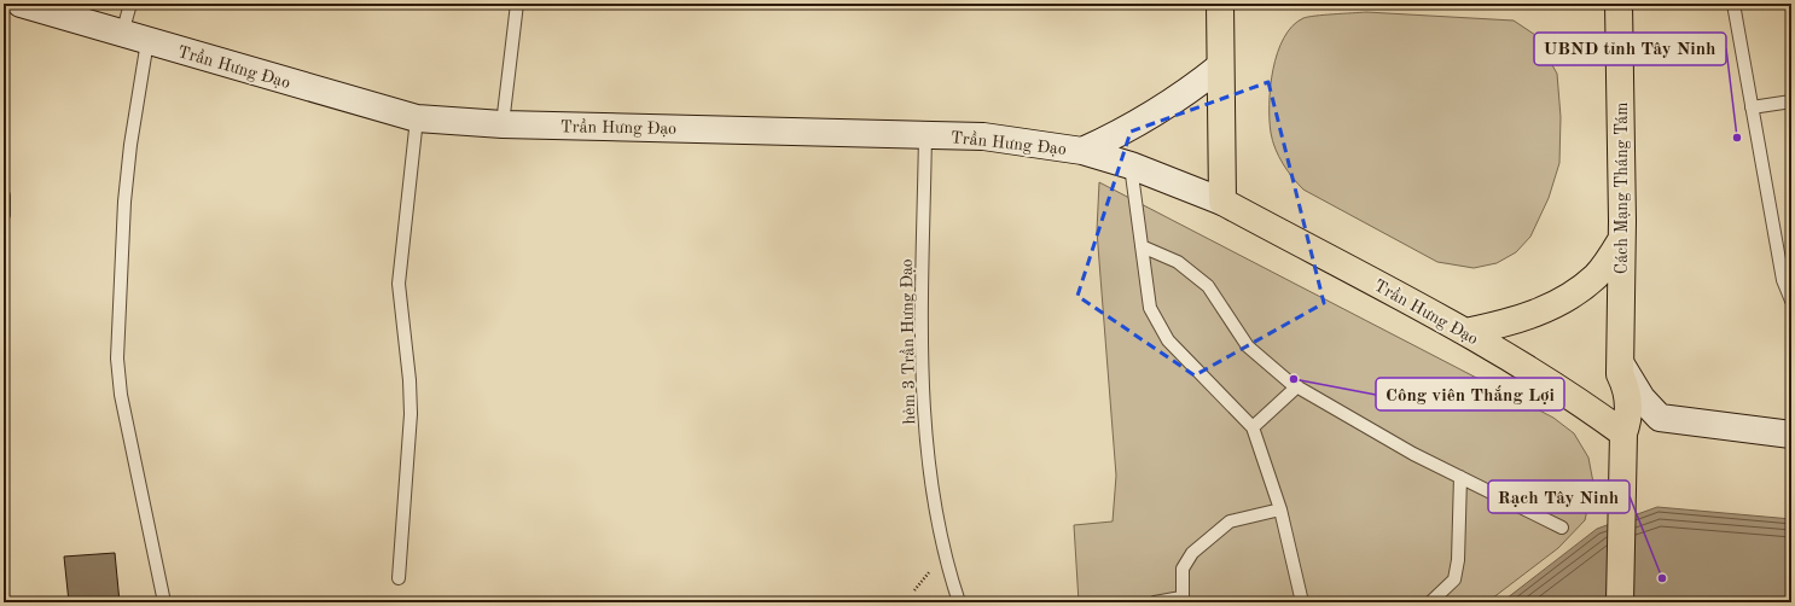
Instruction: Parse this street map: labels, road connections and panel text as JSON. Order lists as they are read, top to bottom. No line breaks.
{"streets":{"main road":["Trần Hưng Đạo","Cách Mạng Tháng Tám"],"lane":["hẻm 3 Trần Hưng Đạo"]},"crossings":[["Trần Hưng Đạo","Cách Mạng Tháng Tám"],["Trần Hưng Đạo","hẻm 3 Trần Hưng Đạo"]],"places":["UBND tỉnh Tây Ninh","Công viên Thắng Lợi","Rạch Tây Ninh"]}
